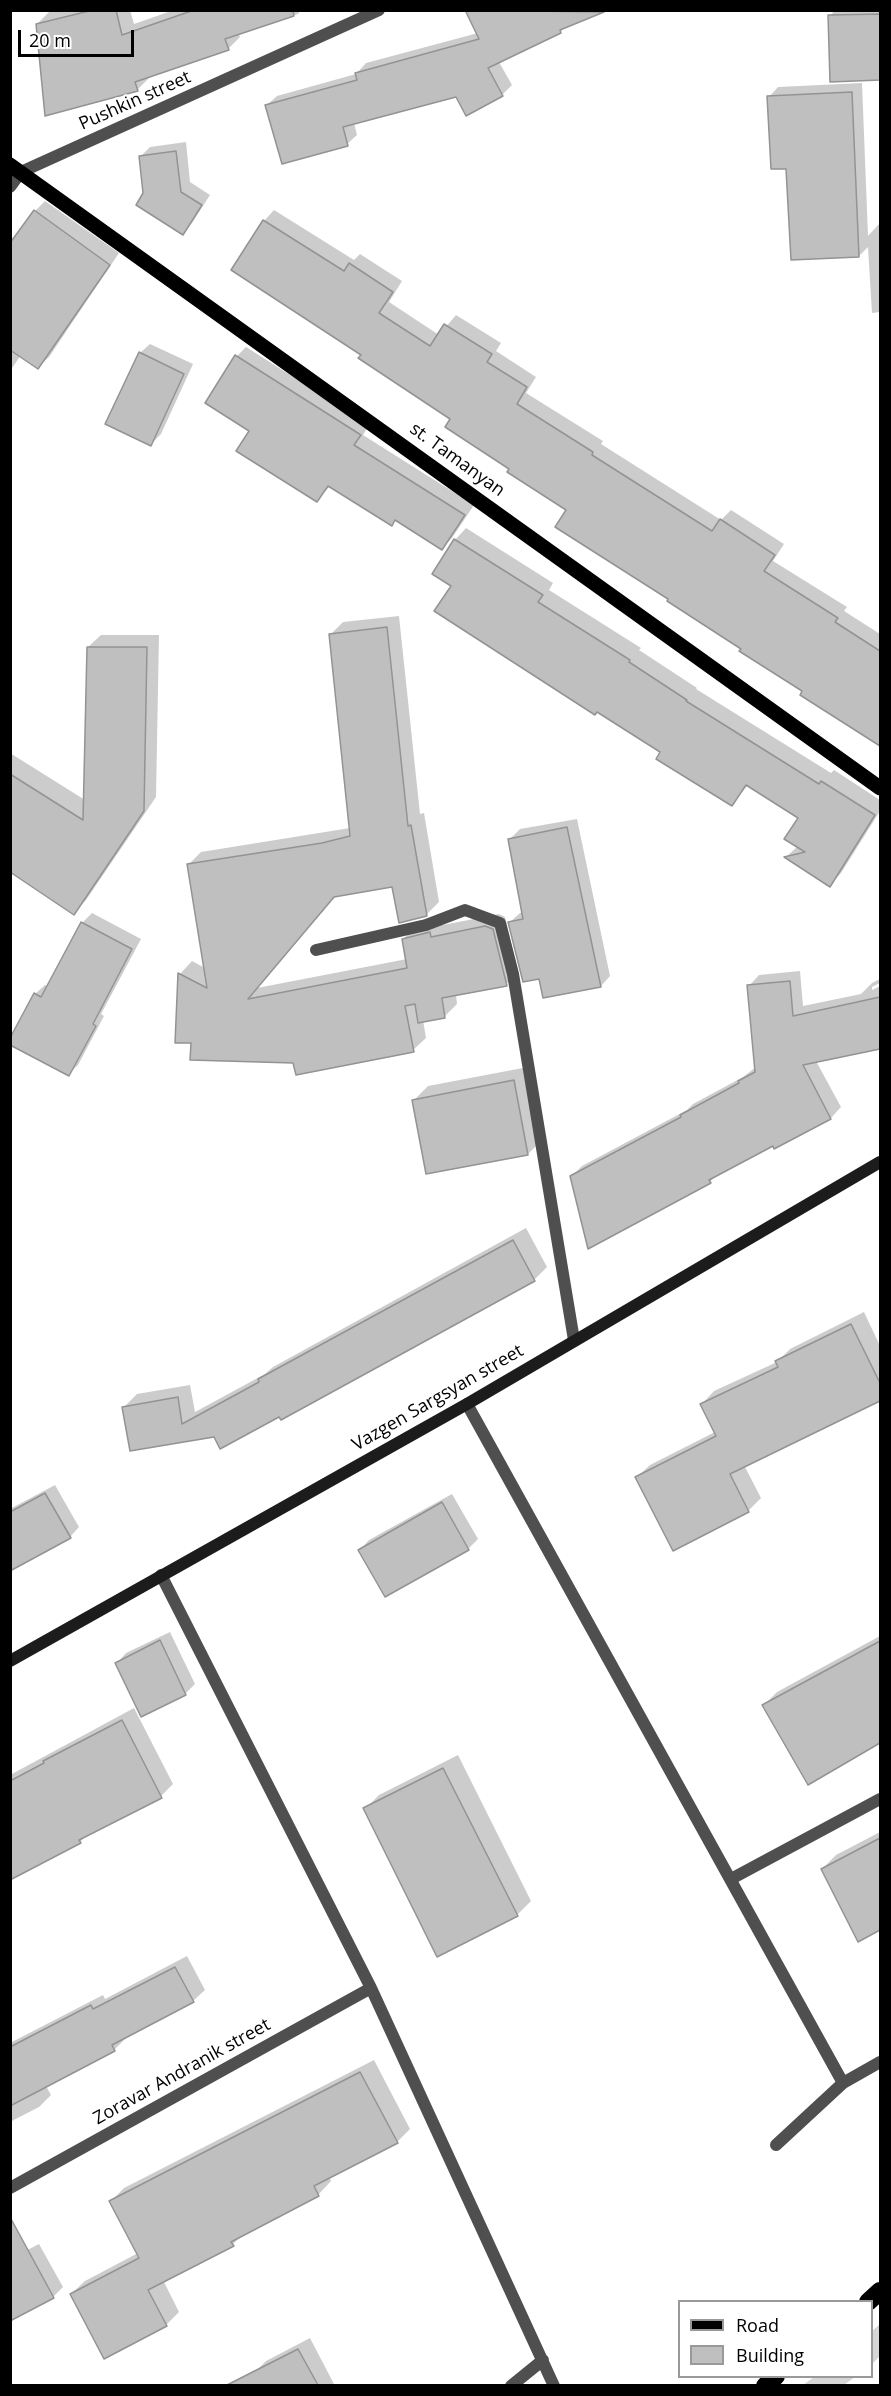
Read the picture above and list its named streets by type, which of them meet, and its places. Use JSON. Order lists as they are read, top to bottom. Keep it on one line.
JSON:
{"streets":{"main road":["st. Tamanyan"],"street":["Pushkin street","Vazgen Sargsyan street","Zoravar Andranik street"]},"crossings":[["Pushkin street","st. Tamanyan"]],"legend":["Road","Building"],"scale_bar":"20 m"}
